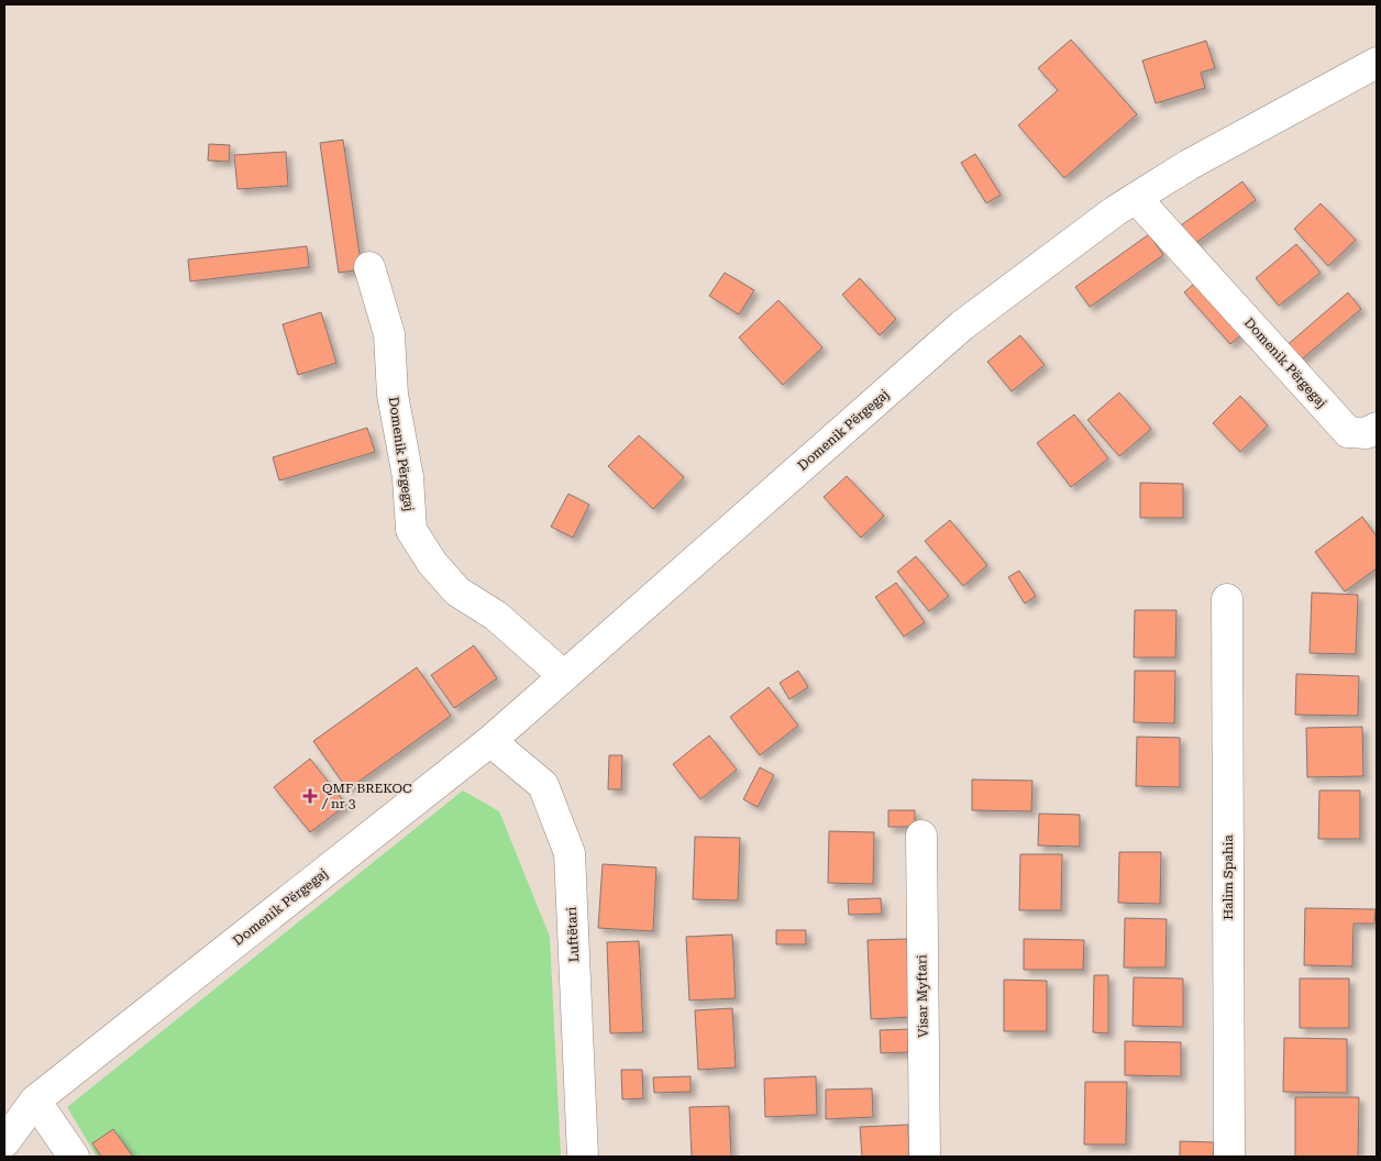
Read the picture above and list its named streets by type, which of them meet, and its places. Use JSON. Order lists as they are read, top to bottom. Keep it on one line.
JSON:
{"streets":{"street":["Domenik Përgegaj","Halim Spahia","Luftëtari","Visar Myftari"]},"crossings":[["Domenik Përgegaj","Luftëtari"]],"places":{"health":["QMF BREKOC / nr 3"]}}
